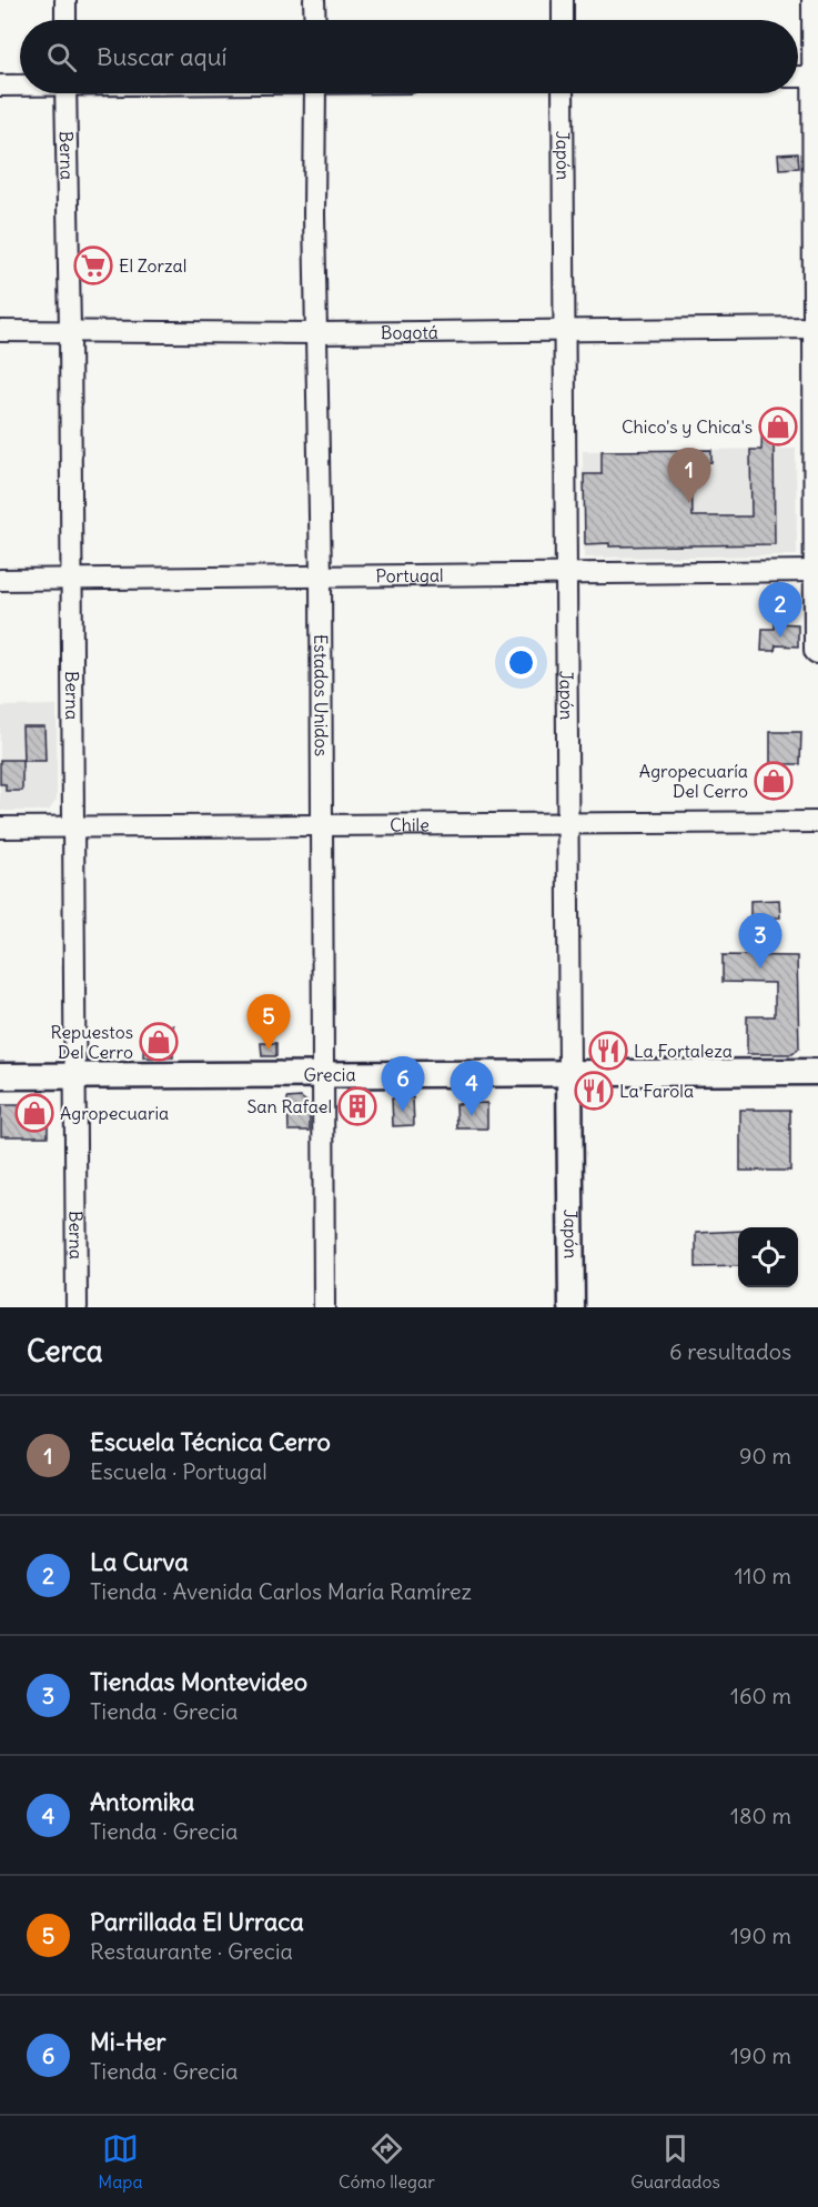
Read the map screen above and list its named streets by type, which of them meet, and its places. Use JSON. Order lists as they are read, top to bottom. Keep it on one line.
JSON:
{"streets":{"street":["Berna","Japón","Bogotá","Portugal","Estados Unidos","Chile","Grecia"]},"crossings":[["Berna","Bogotá"],["Berna","Portugal"],["Berna","Chile"],["Berna","Grecia"],["Japón","Bogotá"],["Japón","Portugal"],["Japón","Chile"],["Japón","Grecia"],["Bogotá","Estados Unidos"],["Portugal","Estados Unidos"],["Estados Unidos","Chile"],["Estados Unidos","Grecia"]],"places":{"supermarket":["El Zorzal"],"shop":["Chico's y Chica's","Agropecuaría Del Cerro","Repuestos Del Cerro","Agropecuaria"],"restaurant":["La Fortaleza","La Farola"],"building":["San Rafael"]},"page":{"search":"Buscar aquí","pins":["1","2","3","5","6","4"],"heading":["Cerca","6 resultados"],"list":[{"mark":"1","name":"Escuela Técnica Cerro","note":"Escuela · Portugal","value":"90 m"},{"mark":"2","name":"La Curva","note":"Tienda · Avenida Carlos María Ramírez","value":"110 m"},{"mark":"3","name":"Tiendas Montevideo","note":"Tienda · Grecia","value":"160 m"},{"mark":"4","name":"Antomika","note":"Tienda · Grecia","value":"180 m"},{"mark":"5","name":"Parrillada El Urraca","note":"Restaurante · Grecia","value":"190 m"},{"mark":"6","name":"Mi-Her","note":"Tienda · Grecia","value":"190 m"}],"nav":["Mapa","Cómo llegar","Guardados"]}}
